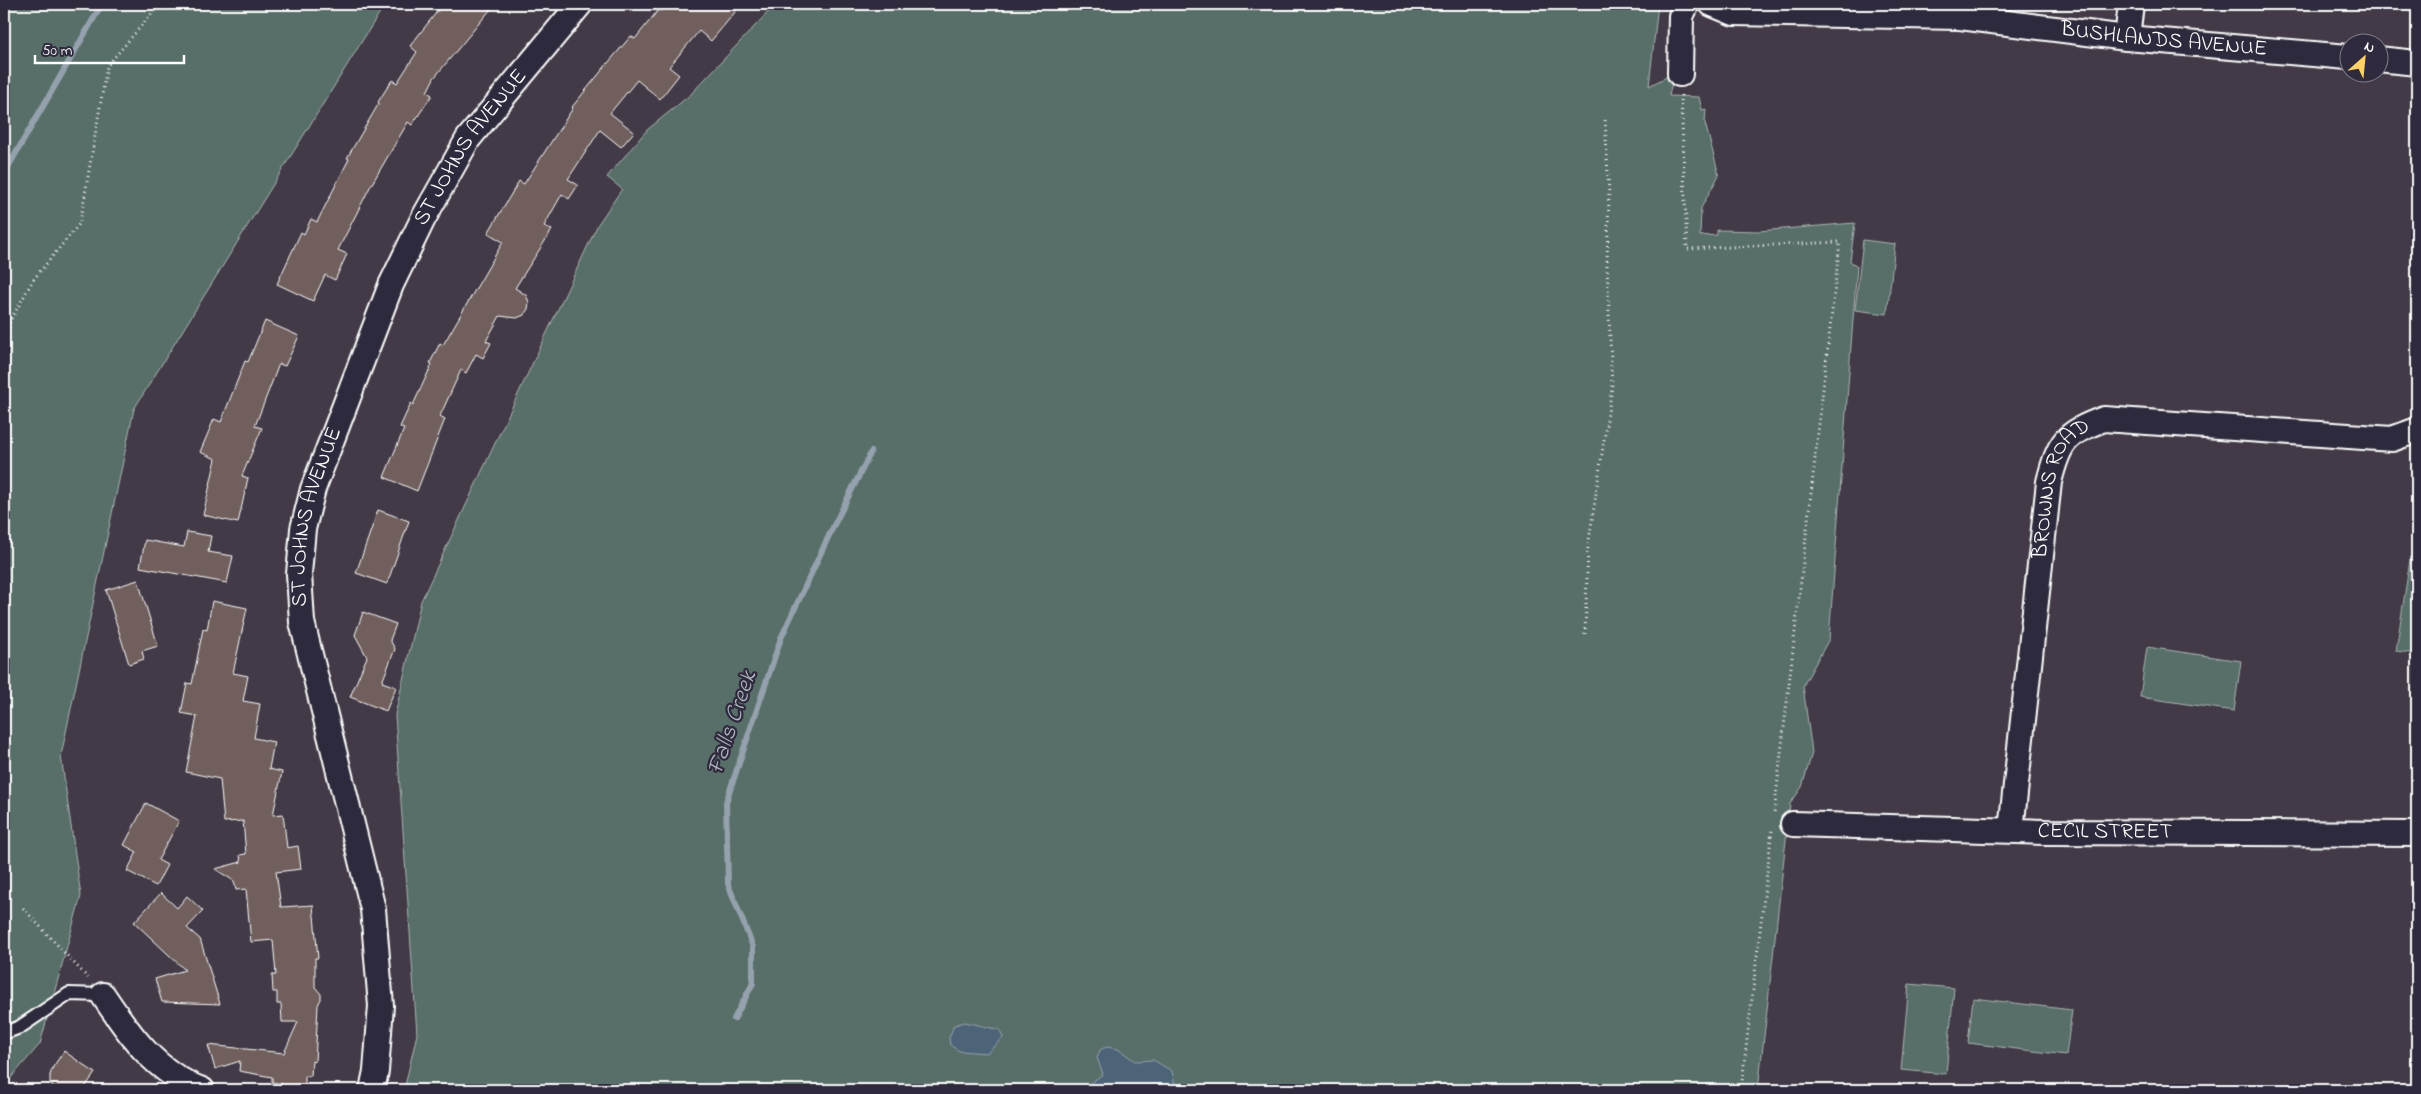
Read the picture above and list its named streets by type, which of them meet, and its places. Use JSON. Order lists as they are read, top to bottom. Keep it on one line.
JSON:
{"streets":{"street":["BUSHLANDS AVENUE","ST JOHNS AVENUE","BROWNS ROAD","CECIL STREET"]},"crossings":[["BROWNS ROAD","CECIL STREET"]],"water":["Falls Creek"],"scale_bar":"50 m","north":"top right"}
